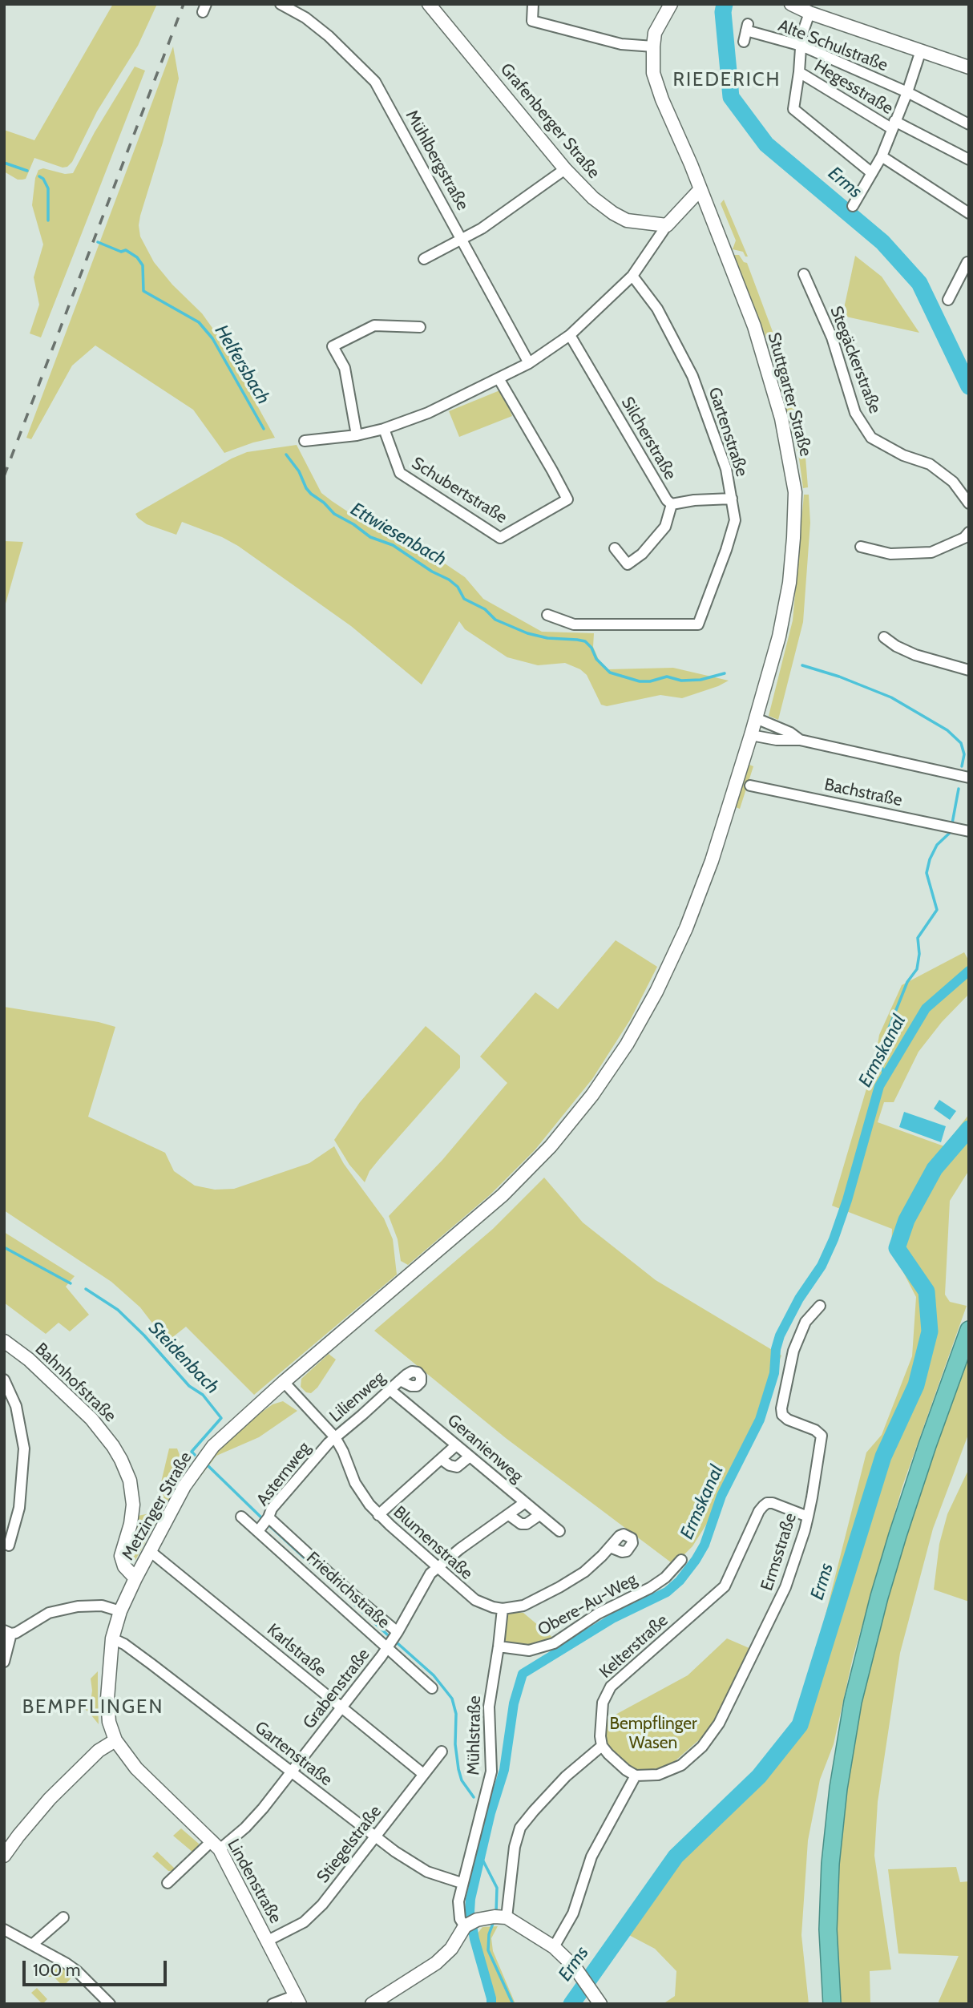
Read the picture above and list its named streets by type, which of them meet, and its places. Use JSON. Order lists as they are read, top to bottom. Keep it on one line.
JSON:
{"streets":{"street":["Alte Schulstraße","Hegesstraße","Grafenberger Straße","Mühlbergstraße","Stegäckerstraße","Stuttgarter Straße","Gartenstraße","Silcherstraße","Schubertstraße","Bachstraße","Bahnhofstraße","Lilienweg","Geranienweg","Asternweg","Metzinger Straße","Blumenstraße","Ermsstraße","Friedrichstraße","Obere-Au-Weg","Kelterstraße","Karlstraße","Grabenstraße","Mühlstraße","Stiegelstraße","Lindenstraße"]},"crossings":[["Alte Schulstraße","Hegesstraße"],["Stuttgarter Straße","Metzinger Straße"],["Gartenstraße","Silcherstraße"],["Gartenstraße","Metzinger Straße"],["Gartenstraße","Grabenstraße"],["Gartenstraße","Mühlstraße"],["Gartenstraße","Stiegelstraße"],["Bahnhofstraße","Metzinger Straße"],["Lilienweg","Geranienweg"],["Lilienweg","Asternweg"],["Lilienweg","Blumenstraße"],["Geranienweg","Grabenstraße"],["Asternweg","Blumenstraße"],["Asternweg","Friedrichstraße"],["Metzinger Straße","Blumenstraße"],["Metzinger Straße","Karlstraße"],["Metzinger Straße","Lindenstraße"],["Blumenstraße","Grabenstraße"],["Blumenstraße","Mühlstraße"],["Ermsstraße","Kelterstraße"],["Friedrichstraße","Grabenstraße"],["Obere-Au-Weg","Mühlstraße"],["Karlstraße","Grabenstraße"],["Karlstraße","Stiegelstraße"],["Grabenstraße","Lindenstraße"],["Stiegelstraße","Lindenstraße"]],"districts":["RIEDERICH","BEMPFLINGEN"],"water":["Erms","Helfersbach","Ettwiesenbach","Ermskanal","Steidenbach"],"parks":["Bempflinger Wasen"],"scale_bar":"100 m"}
